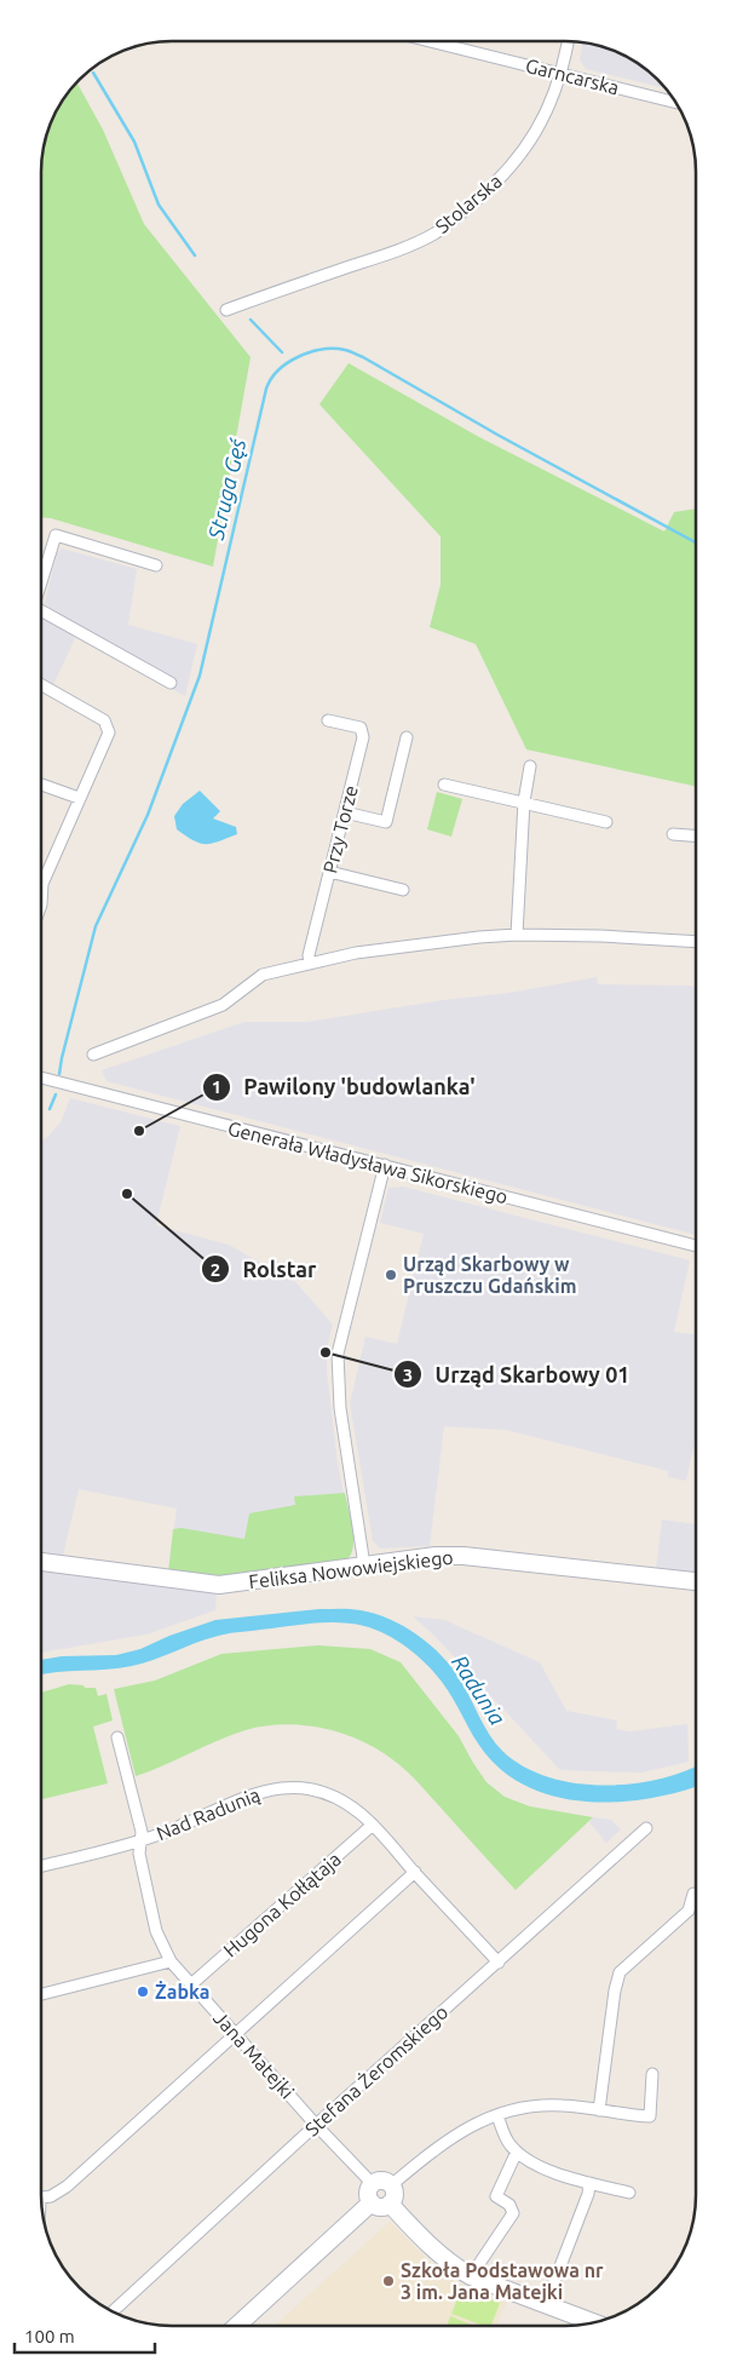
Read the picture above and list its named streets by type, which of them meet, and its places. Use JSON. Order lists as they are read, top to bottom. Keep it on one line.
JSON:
{"streets":{"street":["Garncarska","Stolarska","Przy Torze","Generała Władysława Sikorskiego","Feliksa Nowowiejskiego","Nad Radunią","Hugona Kołłątaja","Jana Matejki","Stefana Żeromskiego"]},"crossings":[["Garncarska","Stolarska"],["Nad Radunią","Hugona Kołłątaja"],["Nad Radunią","Jana Matejki"],["Nad Radunią","Stefana Żeromskiego"],["Hugona Kołłątaja","Jana Matejki"],["Jana Matejki","Stefana Żeromskiego"]],"water":["Struga Gęś","Radunia"],"places":["Pawilony 'budowlanka'","Rolstar","Urząd Skarbowy w Pruszczu Gdańskim","Urząd Skarbowy 01","Żabka","Szkoła Podstawowa nr 3 im. Jana Matejki"],"scale_bar":"100 m"}
